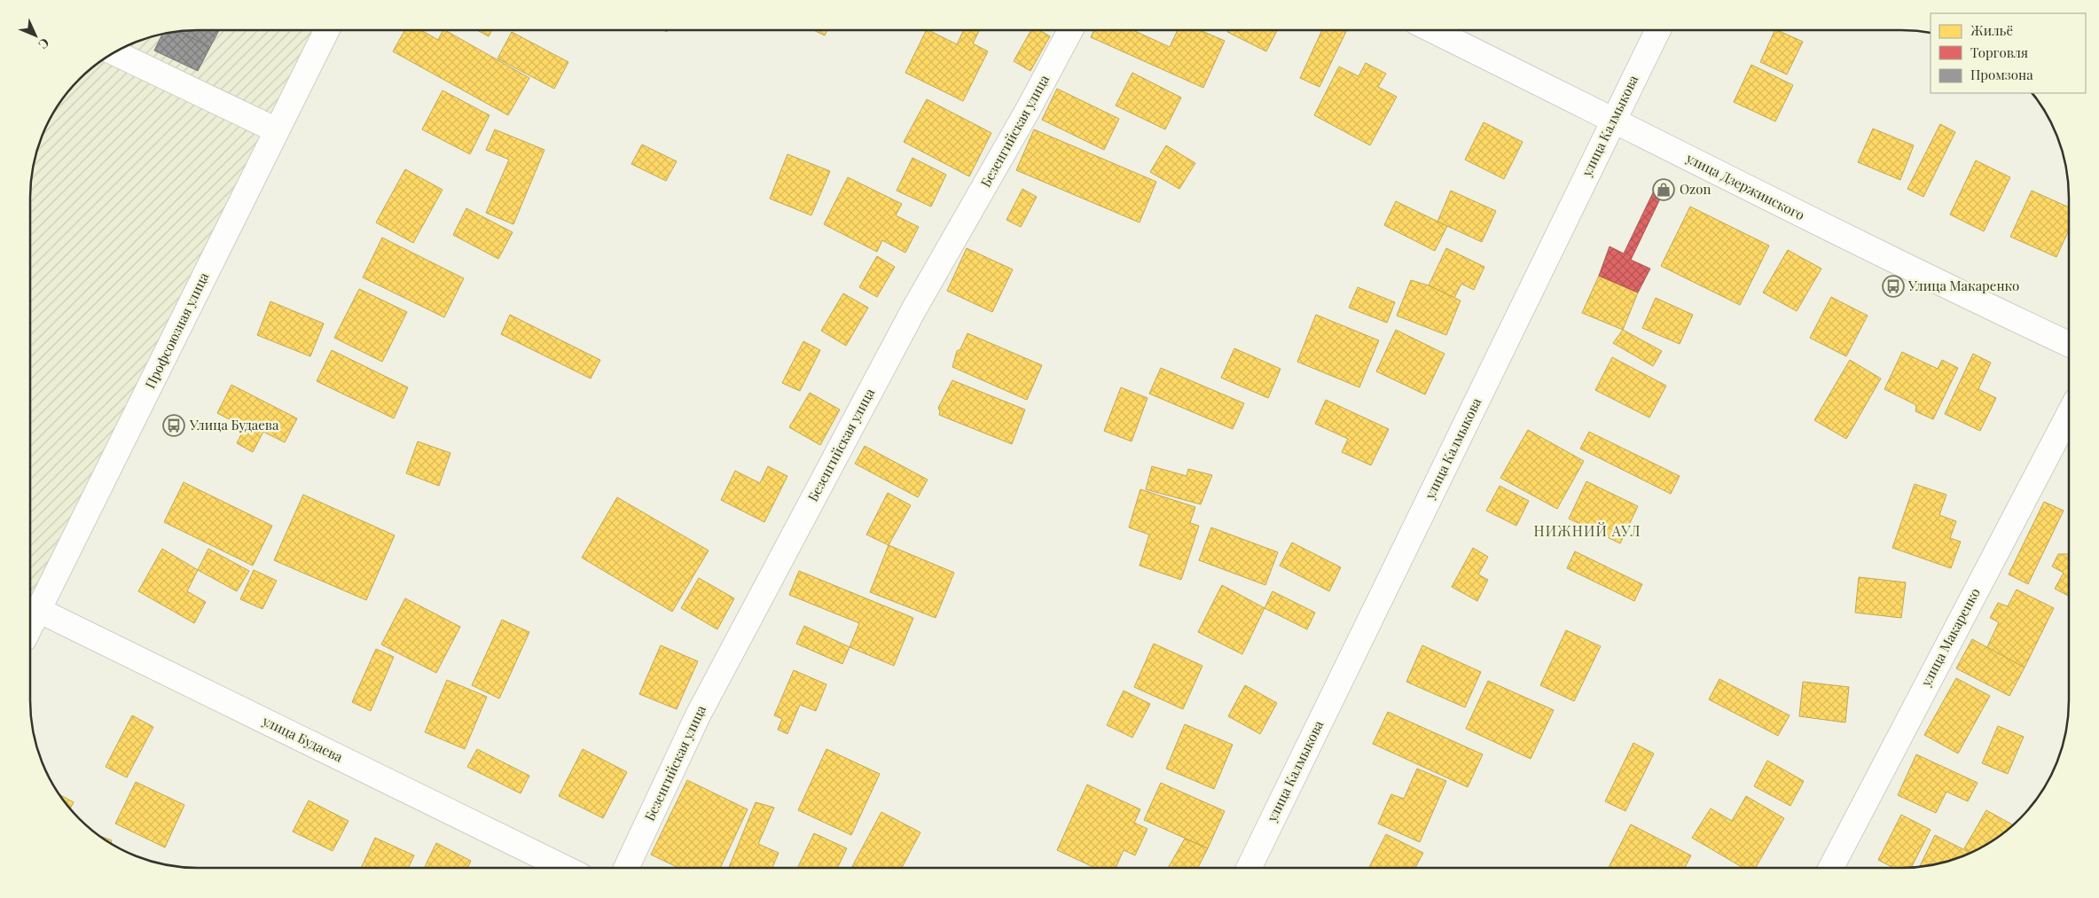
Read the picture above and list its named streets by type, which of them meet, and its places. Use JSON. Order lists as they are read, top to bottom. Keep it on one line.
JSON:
{"streets":{"street":["улица Калмыкова","Безенгийская улица","улица Дзержинского","Профсоюзная улица","улица Макаренко","улица Будаева"]},"crossings":[["улица Калмыкова","улица Дзержинского"],["Профсоюзная улица","улица Будаева"]],"districts":["НИЖНИЙ АУЛ"],"places":{"shop":["Ozon"],"bus stop":["Улица Макаренко","Улица Будаева"]},"legend":["Жильё","Торговля","Промзона"],"north":"bottom right"}
